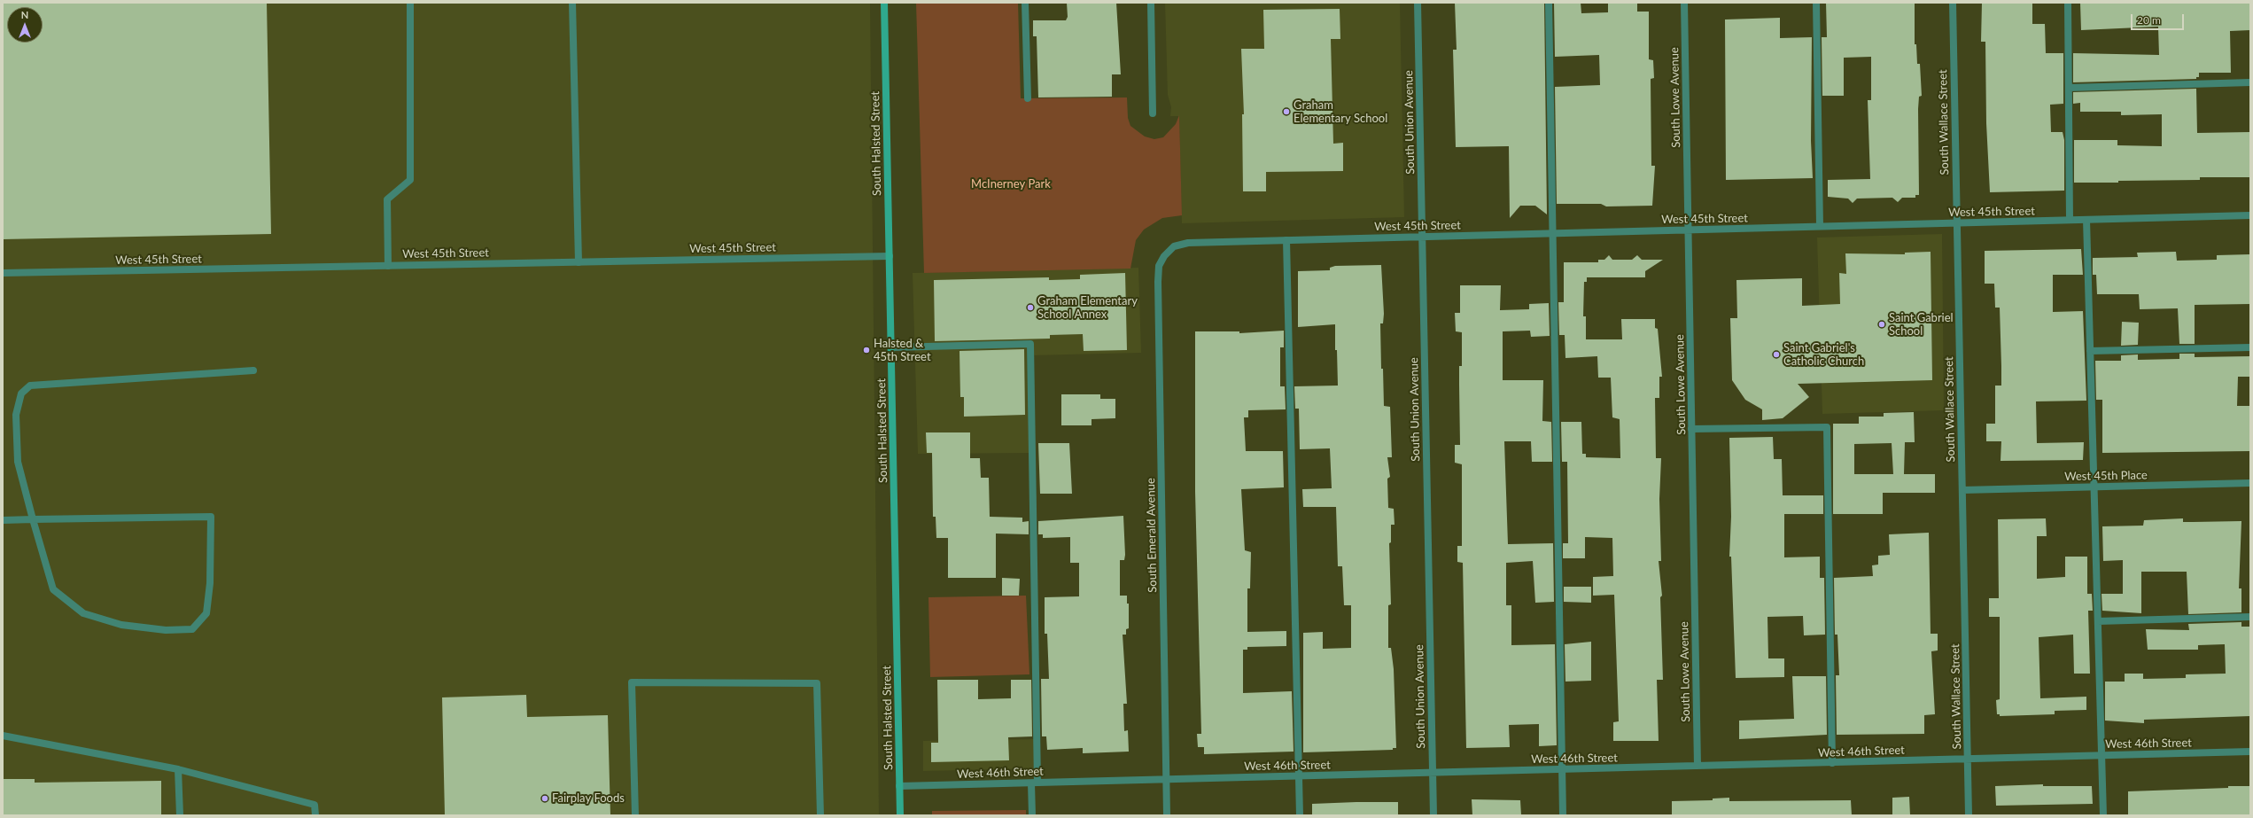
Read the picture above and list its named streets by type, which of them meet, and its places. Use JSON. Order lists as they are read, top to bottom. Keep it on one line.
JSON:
{"streets":{"main road":["South Halsted Street"],"street":["South Lowe Avenue","South Union Avenue","South Wallace Street","West 45th Street","West 45th Place","South Emerald Avenue","West 46th Street"]},"crossings":[["South Lowe Avenue","West 45th Street"],["South Lowe Avenue","West 46th Street"],["South Union Avenue","West 45th Street"],["South Union Avenue","West 46th Street"],["South Wallace Street","West 45th Street"],["South Wallace Street","West 45th Place"],["South Wallace Street","West 46th Street"],["South Halsted Street","West 45th Street"],["South Halsted Street","West 46th Street"],["West 45th Street","South Emerald Avenue"],["South Emerald Avenue","West 46th Street"]],"parks":["McInerney Park"],"places":["Graham Elementary School","Graham Elementary School Annex","Saint Gabriel School","Halsted & 45th Street","Saint Gabriel's Catholic Church","Fairplay Foods"],"scale_bar":"20 m","north":"top"}
